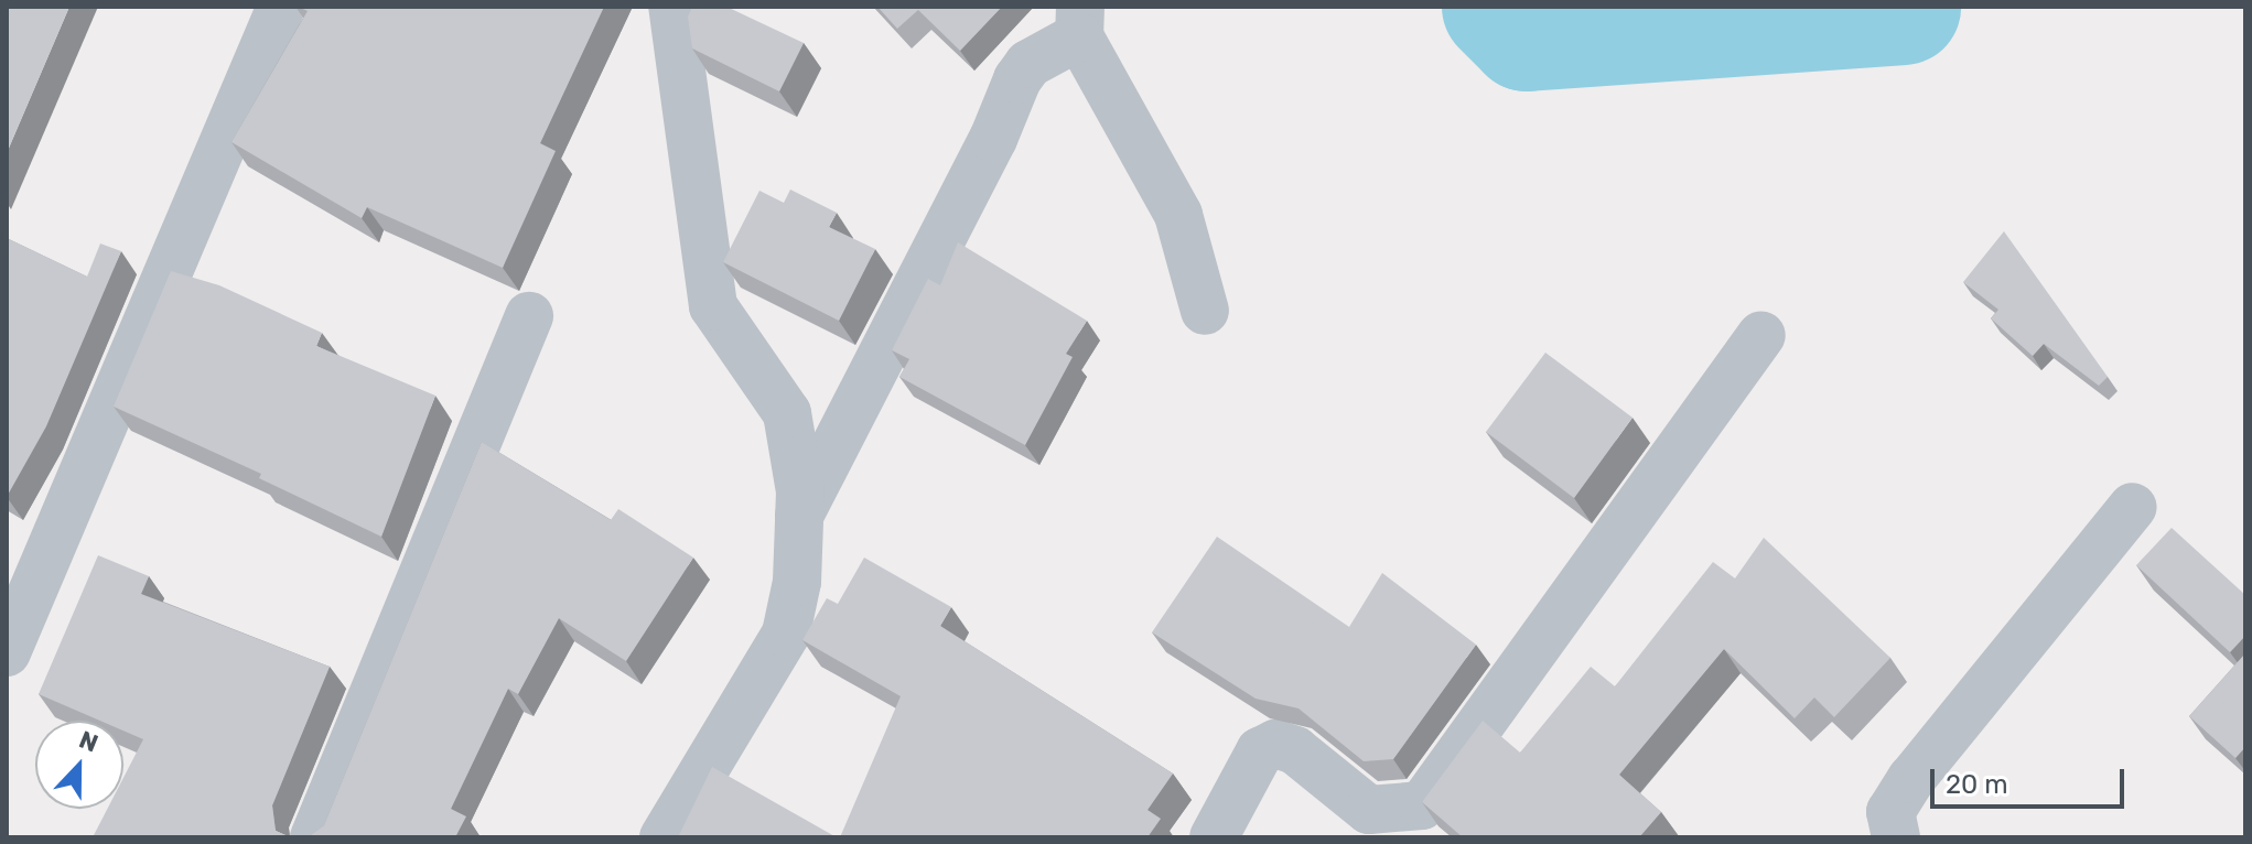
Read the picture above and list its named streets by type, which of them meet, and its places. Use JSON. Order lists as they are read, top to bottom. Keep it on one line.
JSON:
{"scale_bar":"20 m","north":"top"}
